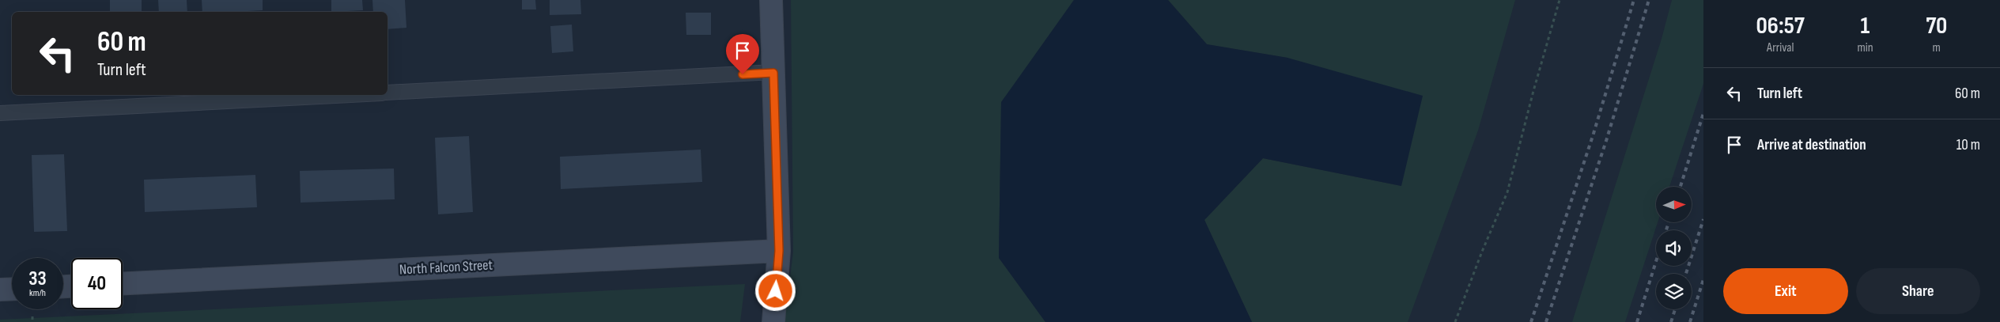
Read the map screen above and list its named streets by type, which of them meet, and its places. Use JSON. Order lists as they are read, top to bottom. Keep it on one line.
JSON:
{"streets":{"street":["North Falcon Street"]},"north":"right","page":{"eta":["06:57","Arrival","1","min","70","m"],"turn":["60 m","Turn left"],"list":[{"name":"Turn left","value":"60 m"},{"name":"Arrive at destination","value":"10 m"}],"speed":"33 km/h","limit":"40","buttons":["Exit","Share"]}}
